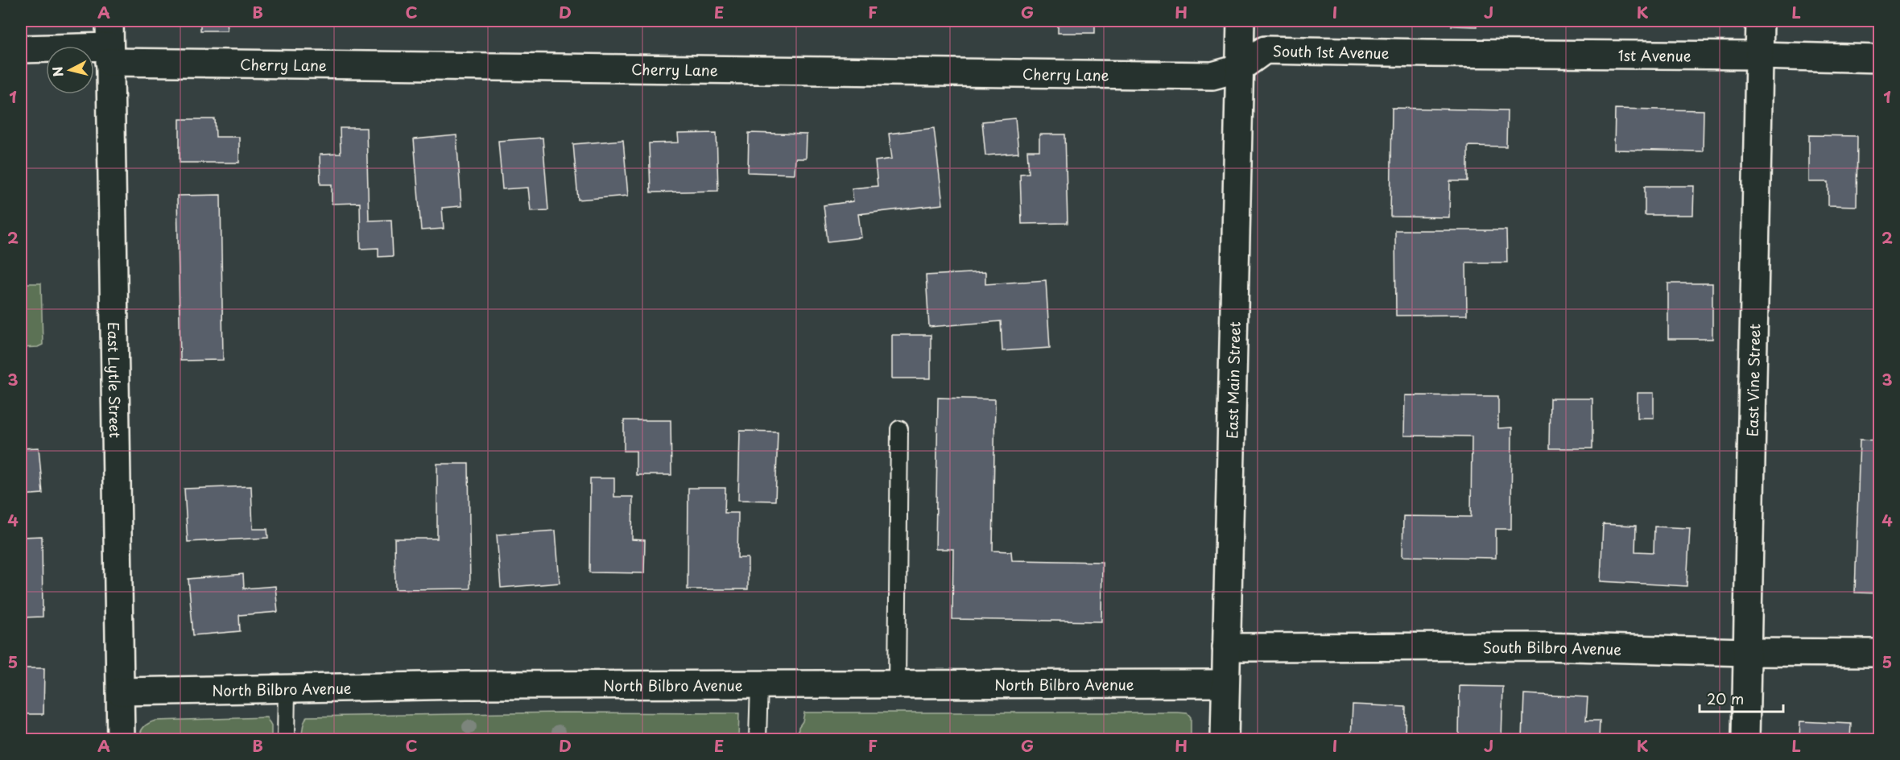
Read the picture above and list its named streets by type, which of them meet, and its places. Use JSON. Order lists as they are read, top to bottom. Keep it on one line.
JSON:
{"streets":{"street":["South 1st Avenue","1st Avenue","Cherry Lane","East Lytle Street","East Main Street","East Vine Street","South Bilbro Avenue","North Bilbro Avenue"]},"crossings":[["South 1st Avenue","1st Avenue"],["South 1st Avenue","Cherry Lane"],["South 1st Avenue","East Main Street"],["1st Avenue","East Vine Street"],["Cherry Lane","East Lytle Street"],["Cherry Lane","East Main Street"],["East Lytle Street","North Bilbro Avenue"],["East Main Street","South Bilbro Avenue"],["East Main Street","North Bilbro Avenue"],["East Vine Street","South Bilbro Avenue"]],"scale_bar":"20 m","north":"left","grid":{"columns":["A","B","C","D","E","F","G","H","I","J","K","L"],"rows":["1","2","3","4","5"]}}
